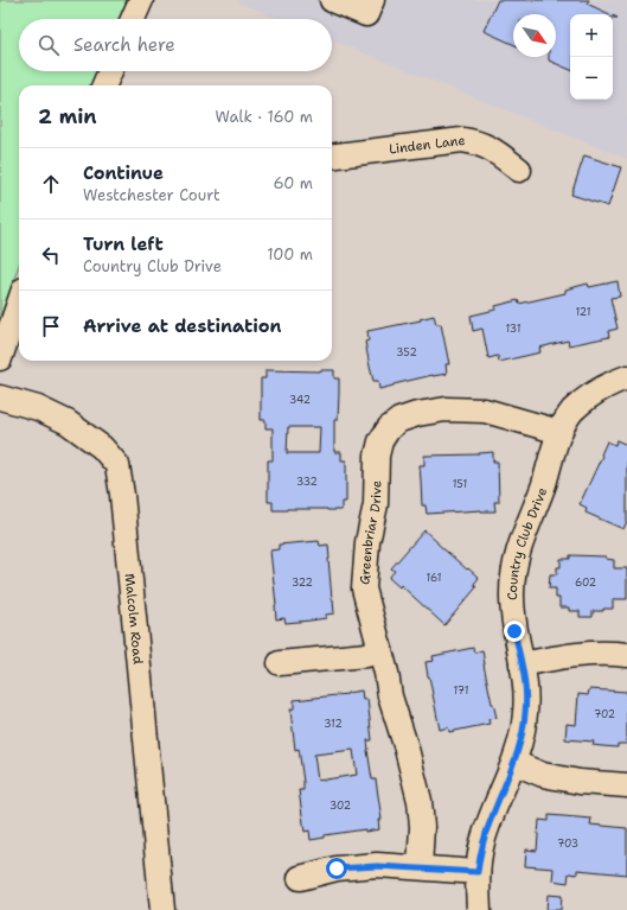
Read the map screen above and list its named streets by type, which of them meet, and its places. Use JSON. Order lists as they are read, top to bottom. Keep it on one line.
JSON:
{"streets":{"street":["Linden Lane","Greenbriar Drive","Country Club Drive","Malcolm Road"]},"crossings":[["Greenbriar Drive","Country Club Drive"]],"house_numbers":["121","131","352","342","332","151","161","322","602","171","702","312","302","703"],"north":"bottom right","page":{"map_buttons":["+","−"],"search":"Search here","heading":["2 min","Walk · 160 m"],"list":[["Continue","Westchester Court","60 m"],["Turn left","Country Club Drive","100 m"],"Arrive at destination"]}}
